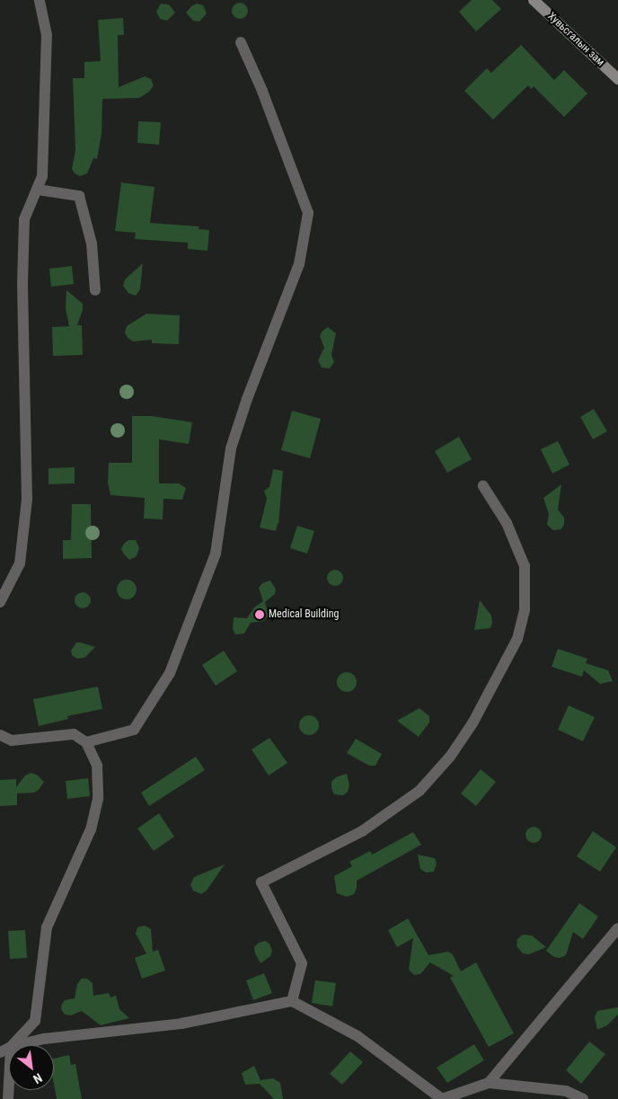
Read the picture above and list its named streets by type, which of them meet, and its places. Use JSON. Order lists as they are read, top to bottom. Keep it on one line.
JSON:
{"streets":{"main road":["Хувьсгалын зам"]},"places":["Medical Building"],"north":"bottom right"}
